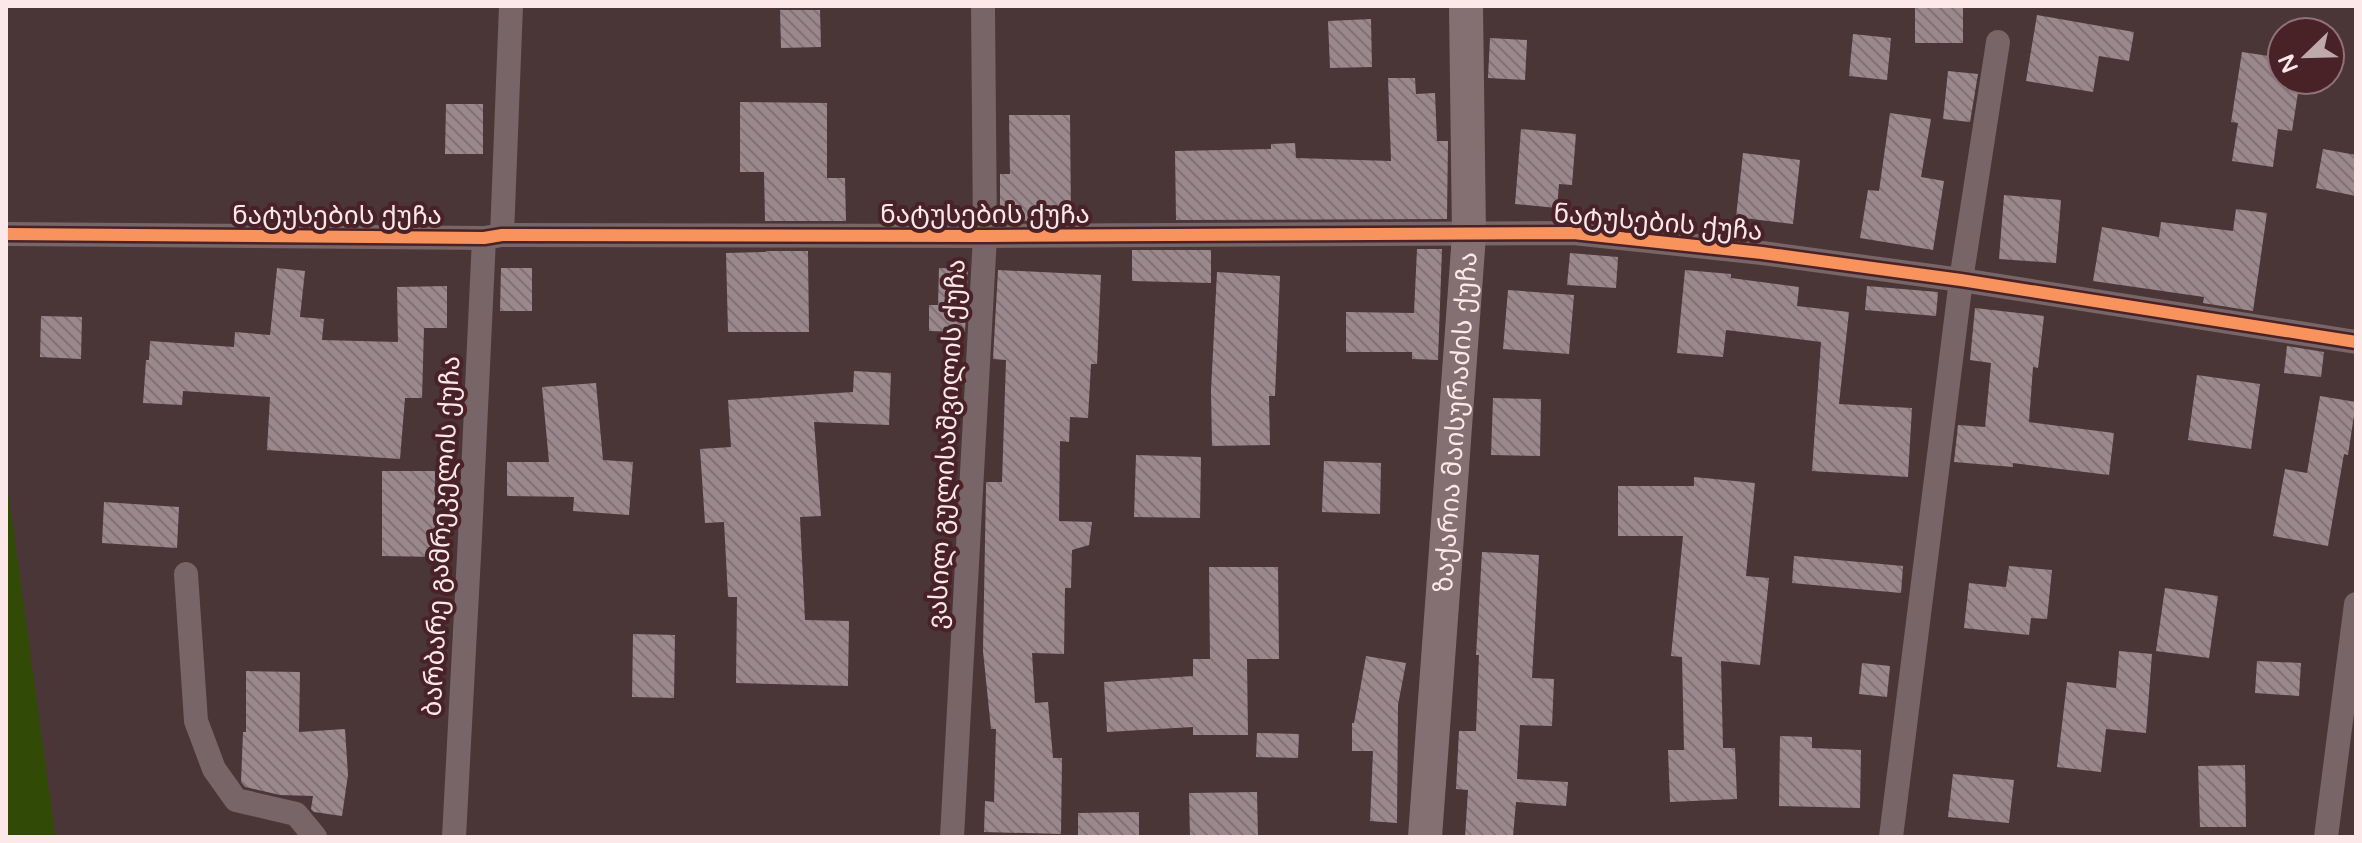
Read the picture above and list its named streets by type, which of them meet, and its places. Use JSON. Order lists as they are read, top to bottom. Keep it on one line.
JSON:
{"streets":{"street":["ნატუსების ქუჩა","ზაქარია მაისურაძის ქუჩა","ვასილ გულისაშვილის ქუჩა","ბარბარე გამრეკელის ქუჩა"]},"crossings":[["ნატუსების ქუჩა","ზაქარია მაისურაძის ქუჩა"],["ნატუსების ქუჩა","ვასილ გულისაშვილის ქუჩა"],["ნატუსების ქუჩა","ბარბარე გამრეკელის ქუჩა"]],"north":"bottom left"}
